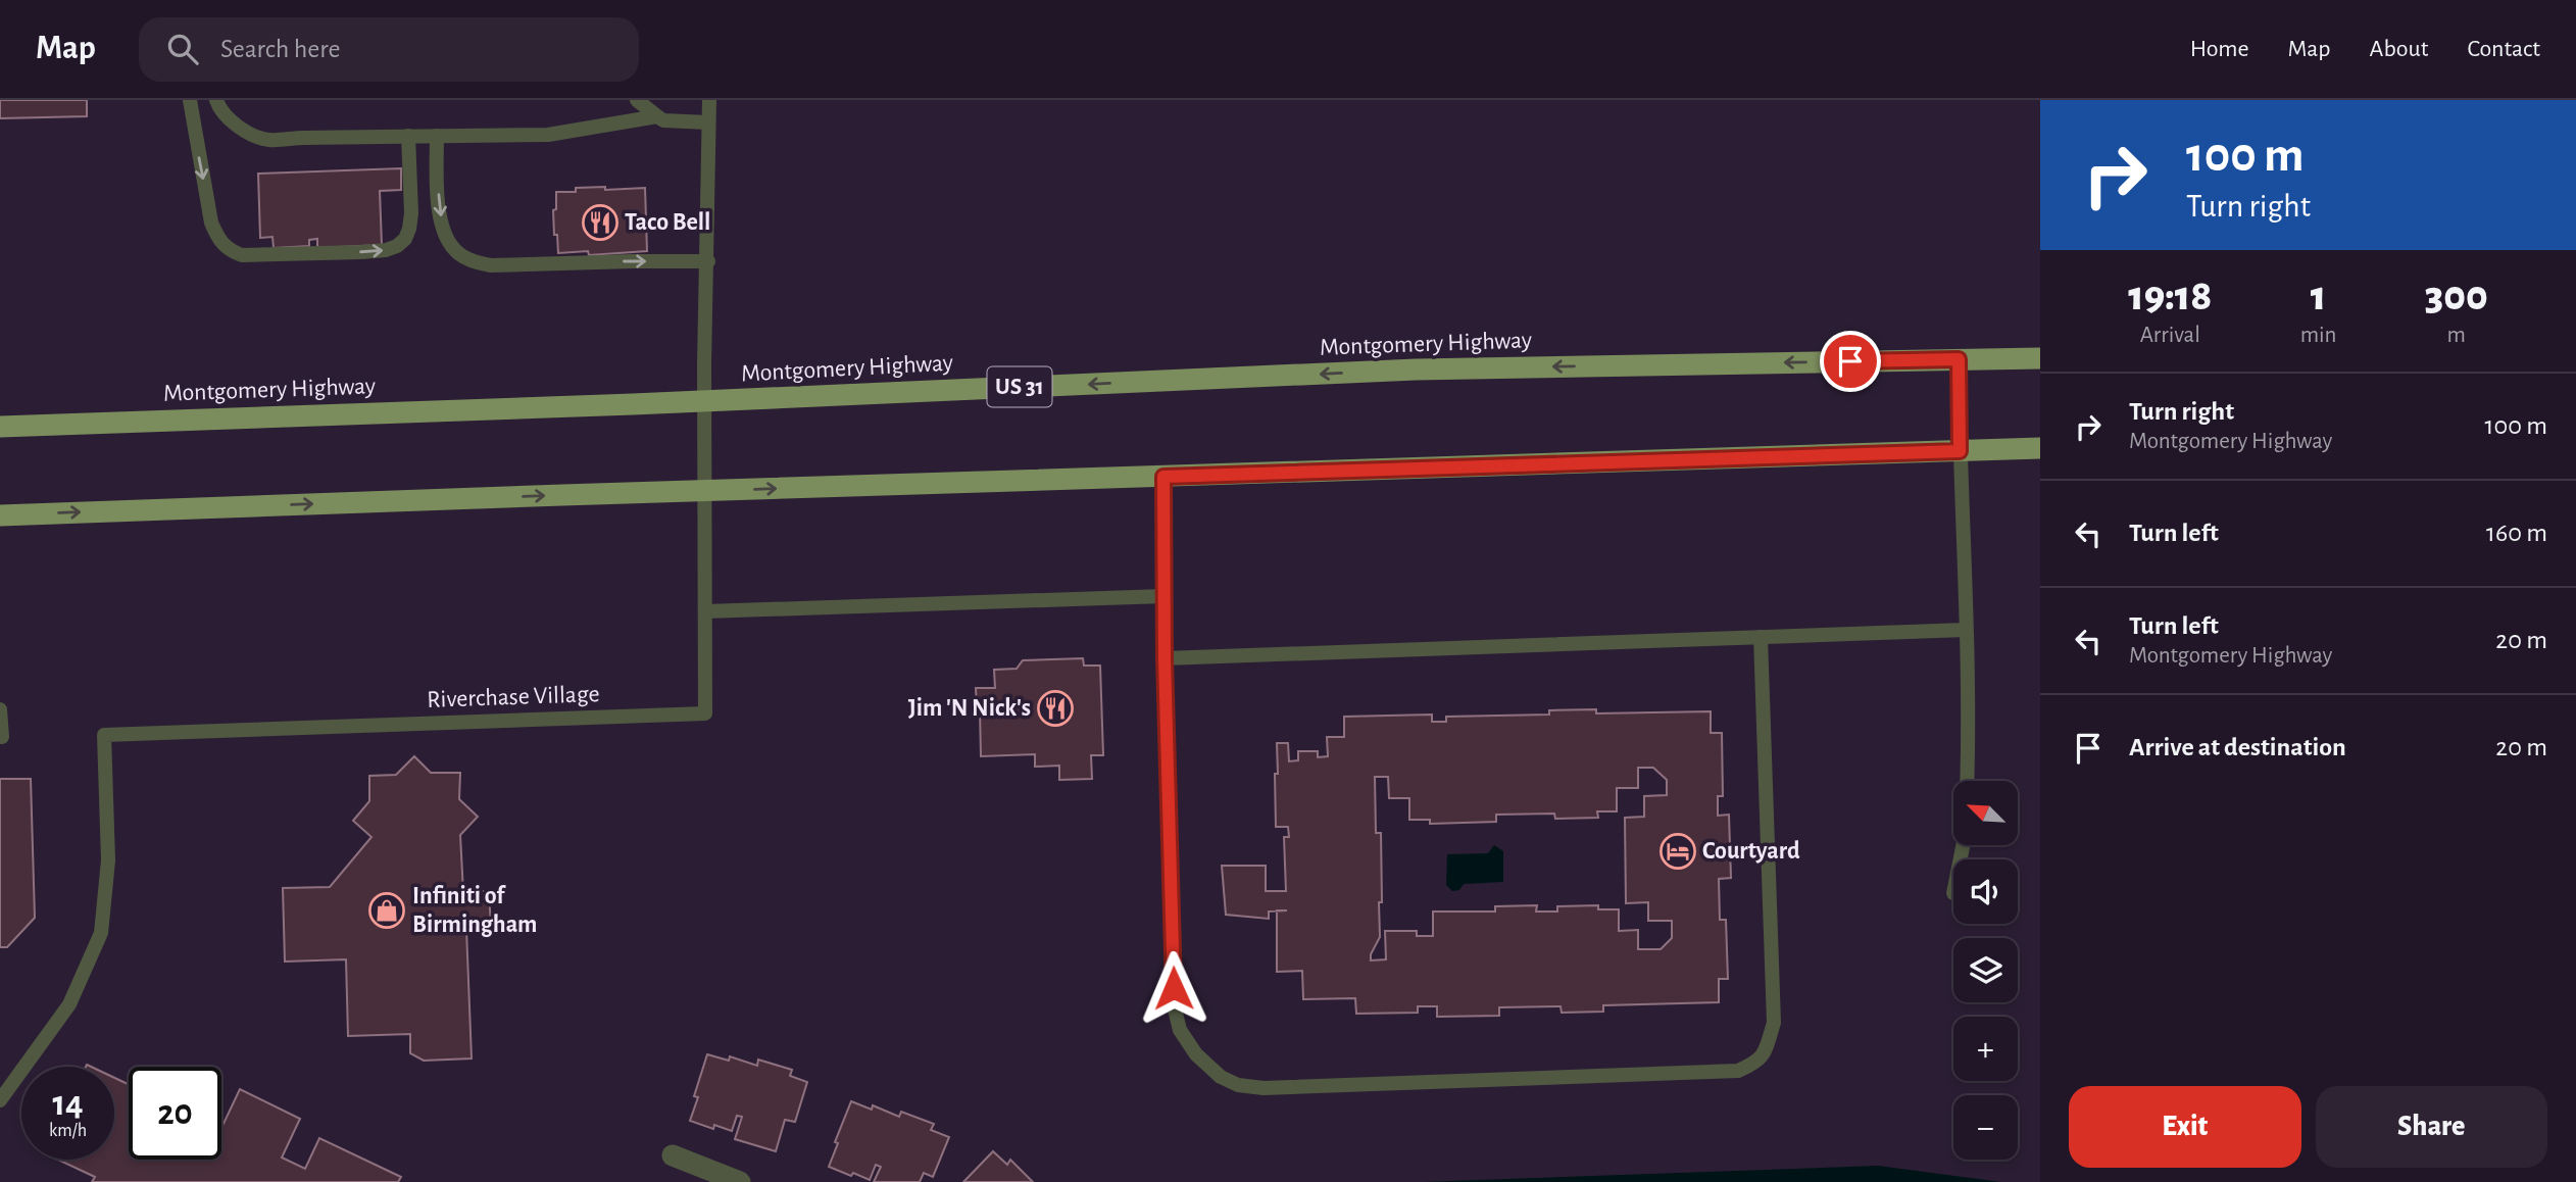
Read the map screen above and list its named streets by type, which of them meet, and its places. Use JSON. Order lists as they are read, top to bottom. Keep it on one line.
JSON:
{"streets":{"main road":["Montgomery Highway","US 31"],"lane":["Riverchase Village"]},"crossings":[["Montgomery Highway","Riverchase Village"]],"places":{"restaurant":["Taco Bell","Jim 'N Nick's"],"hotel":["Courtyard"],"shop":["Infiniti of Birmingham"]},"north":"top left","page":{"header":"Map","search":"Search here","nav":["Home","Map","About","Contact"],"turn":["100 m","Turn right"],"eta":["19:18","Arrival","1","min","300","m"],"list":[{"name":"Turn right","note":"Montgomery Highway","value":"100 m"},{"name":"Turn left","value":"160 m"},{"name":"Turn left","note":"Montgomery Highway","value":"20 m"},{"name":"Arrive at destination","value":"20 m"}],"map_buttons":["+","−"],"speed":"14 km/h","limit":"20","buttons":["Exit","Share"]}}
